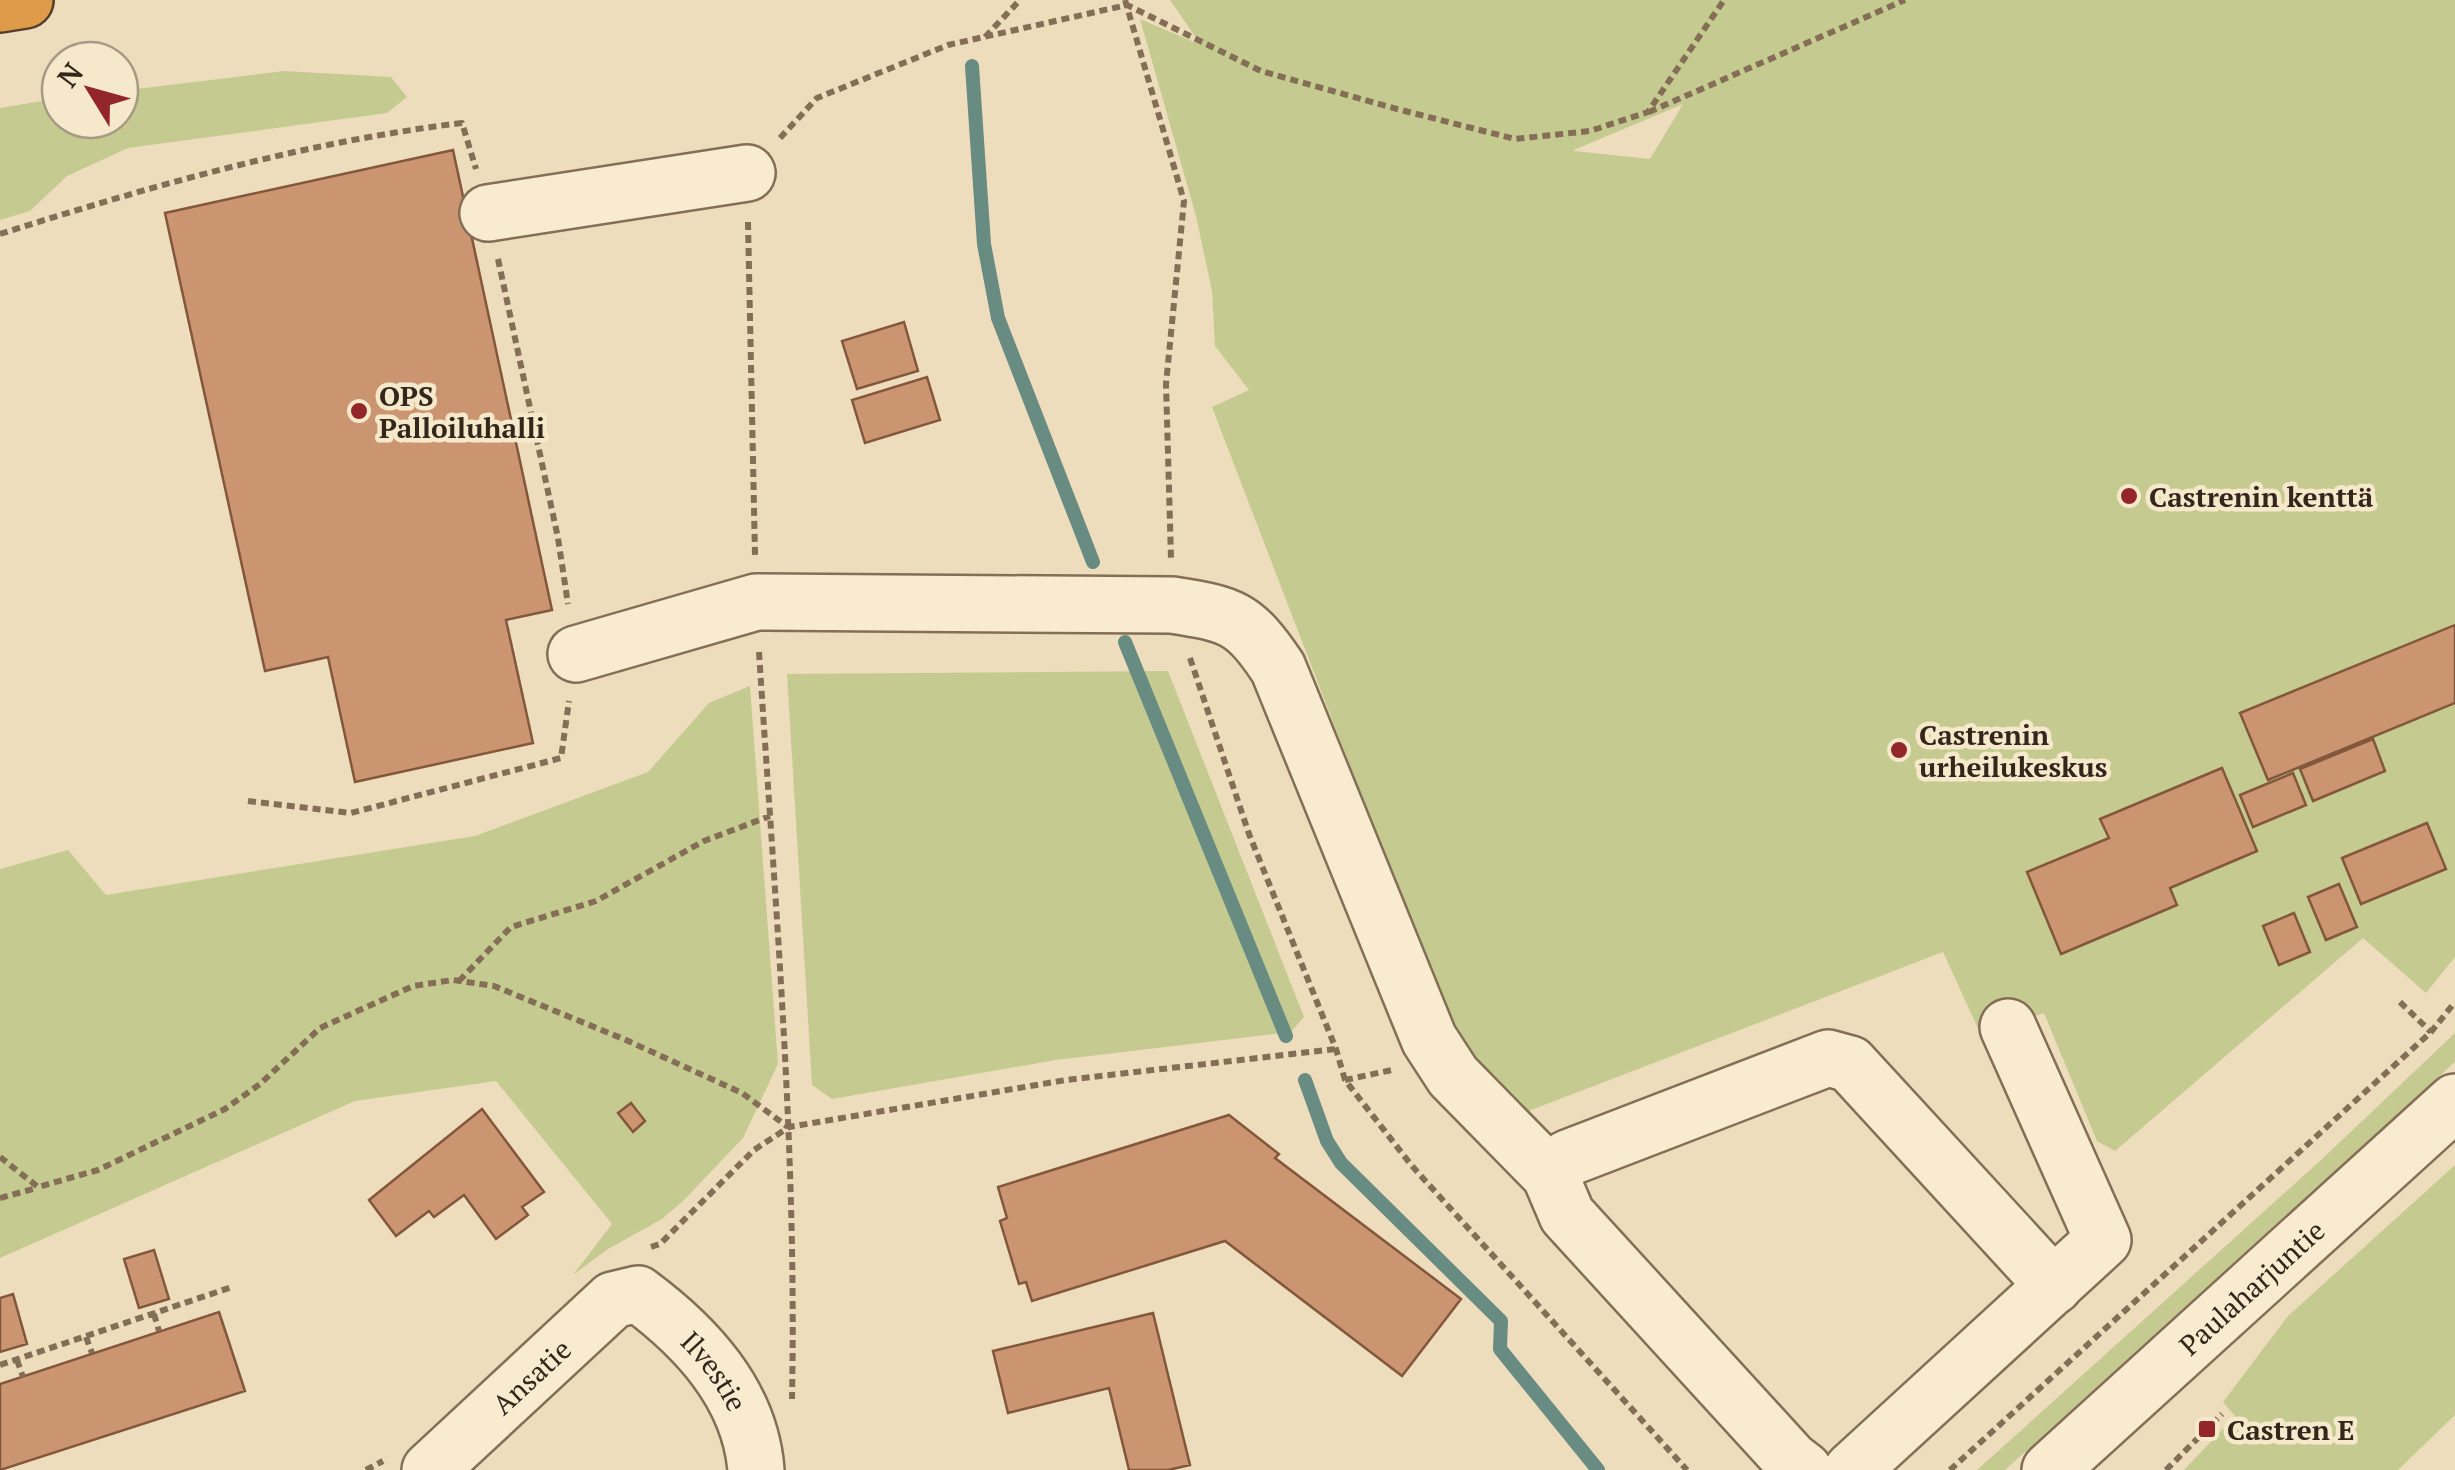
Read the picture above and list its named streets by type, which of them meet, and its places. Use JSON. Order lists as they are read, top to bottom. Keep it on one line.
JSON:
{"streets":{"street":["Paulaharjuntie","Ilvestie","Ansatie"]},"crossings":[["Ilvestie","Ansatie"]],"places":{"other":["OPS Palloiluhalli","Castrenin kenttä","Castrenin urheilukeskus"],"transit":["Castren E"]},"north":"top left"}
